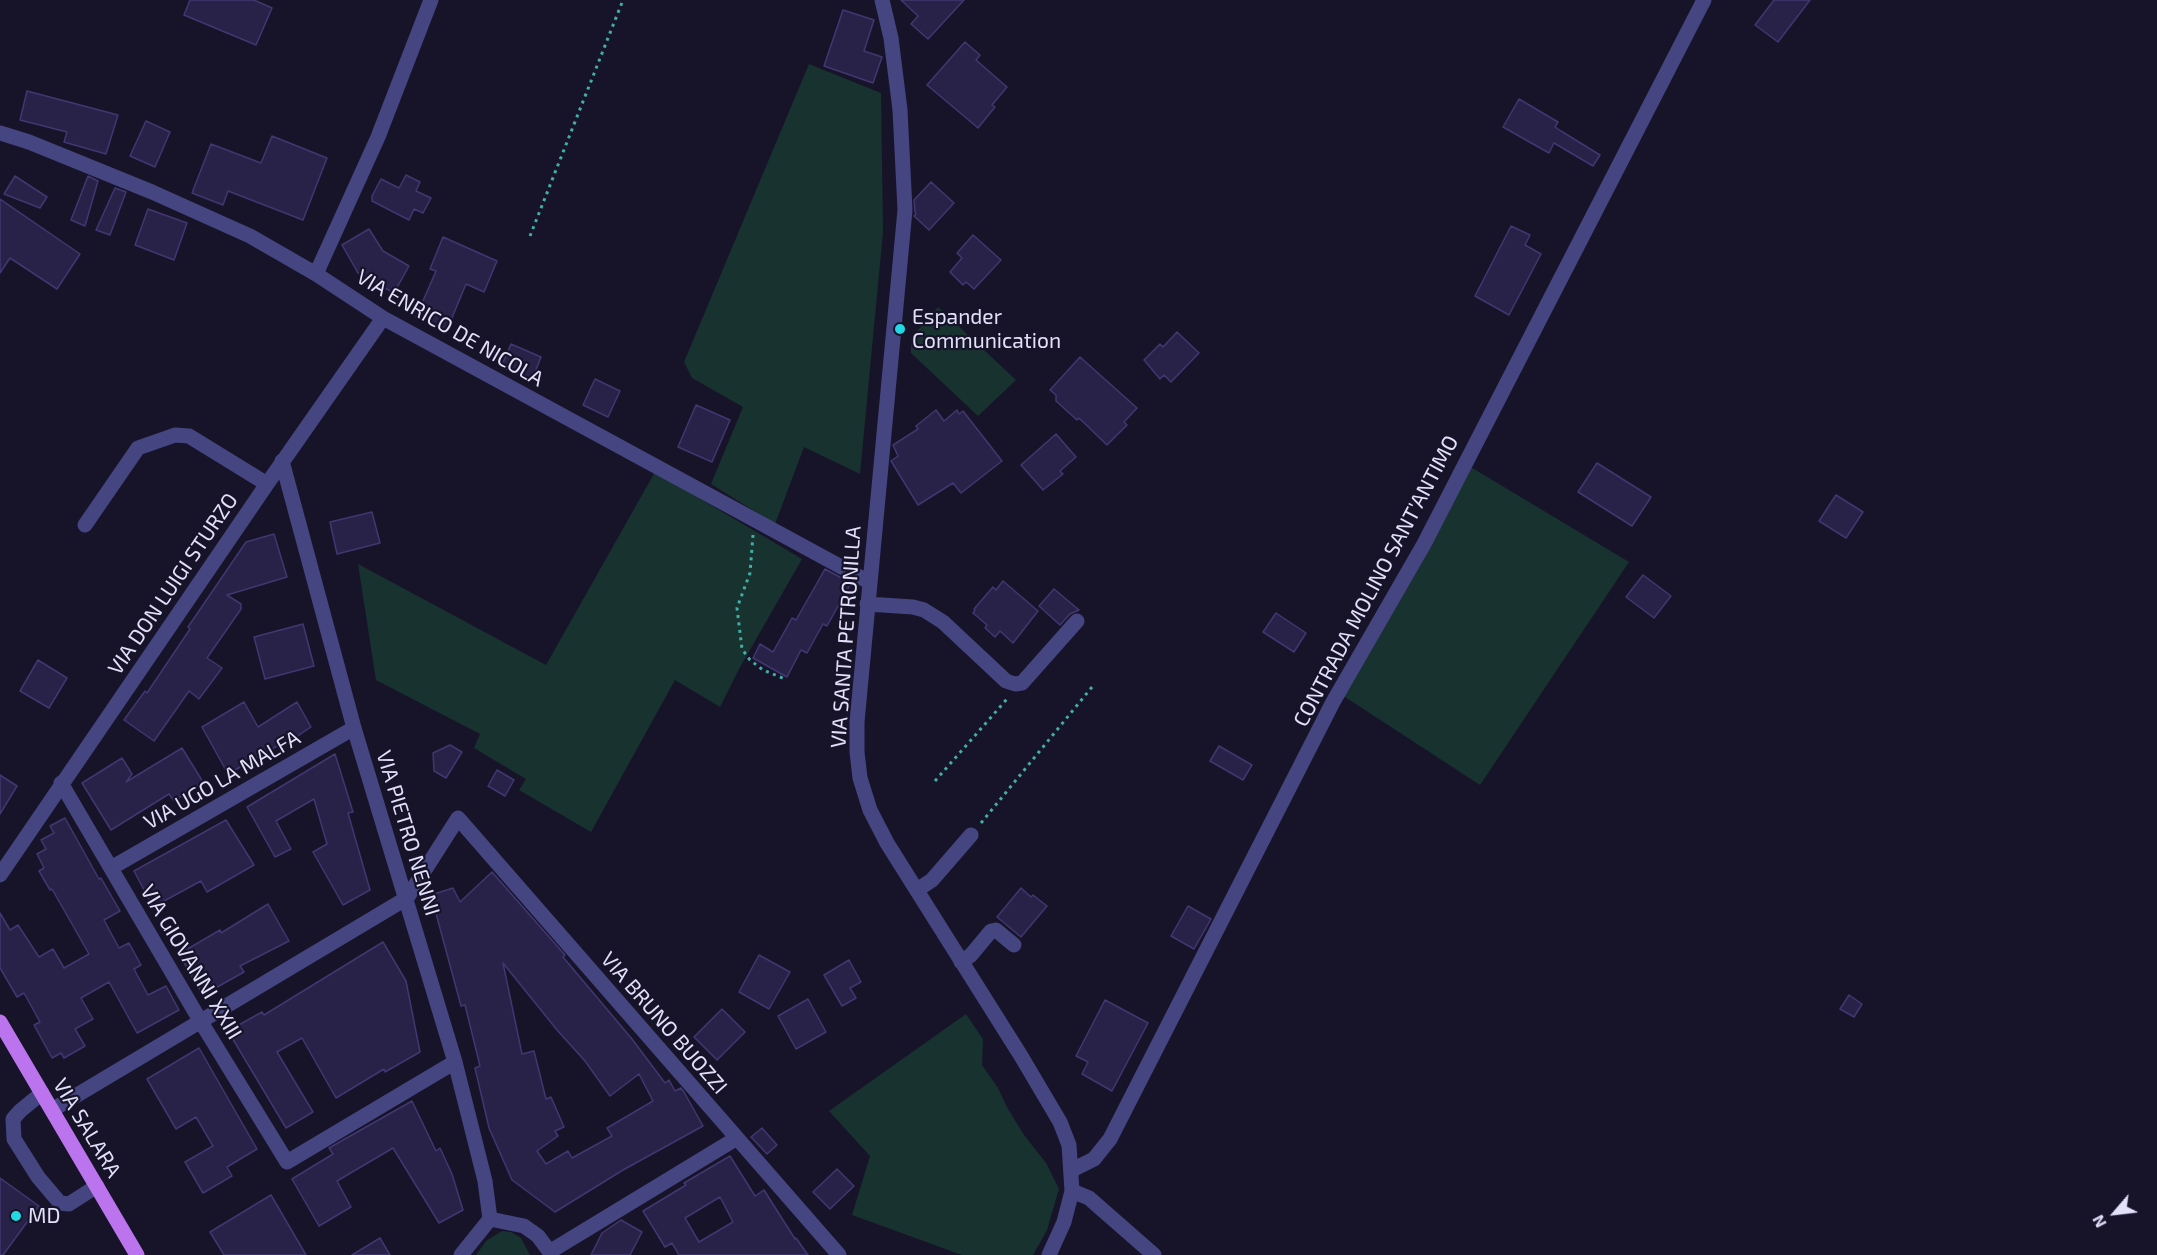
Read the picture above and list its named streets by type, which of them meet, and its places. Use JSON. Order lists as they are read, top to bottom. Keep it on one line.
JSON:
{"streets":{"main road":["VIA SALARA"],"street":["VIA ENRICO DE NICOLA","CONTRADA MOLINO SANT'ANTIMO","VIA DON LUIGI STURZO","VIA SANTA PETRONILLA","VIA UGO LA MALFA","VIA PIETRO NENNI","VIA GIOVANNI XXIII","VIA BRUNO BUOZZI"]},"crossings":[["VIA ENRICO DE NICOLA","VIA DON LUIGI STURZO"],["VIA ENRICO DE NICOLA","VIA SANTA PETRONILLA"],["CONTRADA MOLINO SANT'ANTIMO","VIA SANTA PETRONILLA"],["VIA DON LUIGI STURZO","VIA PIETRO NENNI"],["VIA DON LUIGI STURZO","VIA GIOVANNI XXIII"],["VIA UGO LA MALFA","VIA PIETRO NENNI"],["VIA UGO LA MALFA","VIA GIOVANNI XXIII"],["VIA PIETRO NENNI","VIA GIOVANNI XXIII"],["VIA PIETRO NENNI","VIA BRUNO BUOZZI"]],"places":["Espander Communication","MD"],"north":"bottom left"}
